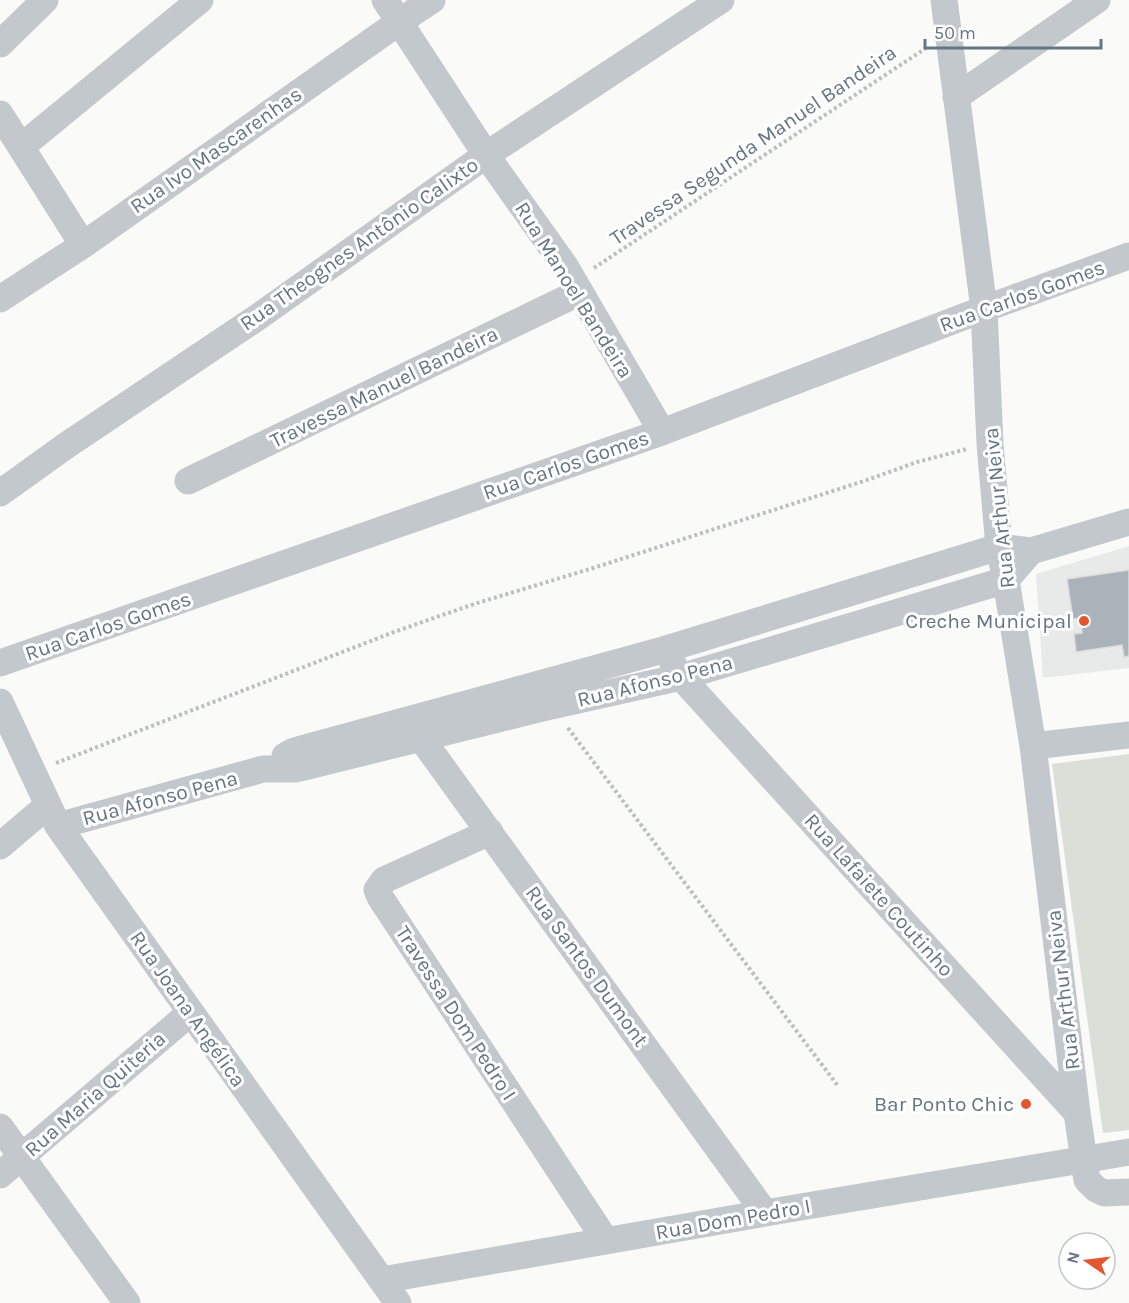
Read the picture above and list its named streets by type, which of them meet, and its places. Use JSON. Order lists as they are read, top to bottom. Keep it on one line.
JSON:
{"streets":{"street":["Rua Ivo Mascarenhas","Rua Theognes Antônio Calixto","Rua Manoel Bandeira","Rua Carlos Gomes","Travessa Manuel Bandeira","Rua Arthur Neiva","Rua Afonso Pena","Rua Lafaiete Coutinho","Rua Santos Dumont","Rua Joana Angélica","Travessa Dom Pedro I","Rua Maria Quiteria","Rua Dom Pedro I"],"path":["Travessa Segunda Manuel Bandeira"]},"crossings":[["Travessa Segunda Manuel Bandeira","Rua Manoel Bandeira"],["Travessa Segunda Manuel Bandeira","Travessa Manuel Bandeira"],["Travessa Segunda Manuel Bandeira","Rua Arthur Neiva"],["Rua Ivo Mascarenhas","Rua Manoel Bandeira"],["Rua Theognes Antônio Calixto","Rua Manoel Bandeira"],["Rua Manoel Bandeira","Rua Carlos Gomes"],["Rua Manoel Bandeira","Travessa Manuel Bandeira"],["Rua Carlos Gomes","Rua Arthur Neiva"],["Rua Arthur Neiva","Rua Afonso Pena"],["Rua Arthur Neiva","Rua Lafaiete Coutinho"],["Rua Arthur Neiva","Rua Dom Pedro I"],["Rua Afonso Pena","Rua Lafaiete Coutinho"],["Rua Afonso Pena","Rua Santos Dumont"],["Rua Afonso Pena","Rua Joana Angélica"],["Rua Santos Dumont","Travessa Dom Pedro I"],["Rua Santos Dumont","Rua Dom Pedro I"],["Rua Joana Angélica","Rua Maria Quiteria"],["Rua Joana Angélica","Rua Dom Pedro I"],["Travessa Dom Pedro I","Rua Dom Pedro I"]],"places":["Creche Municipal","Bar Ponto Chic"],"scale_bar":"50 m","north":"left"}
